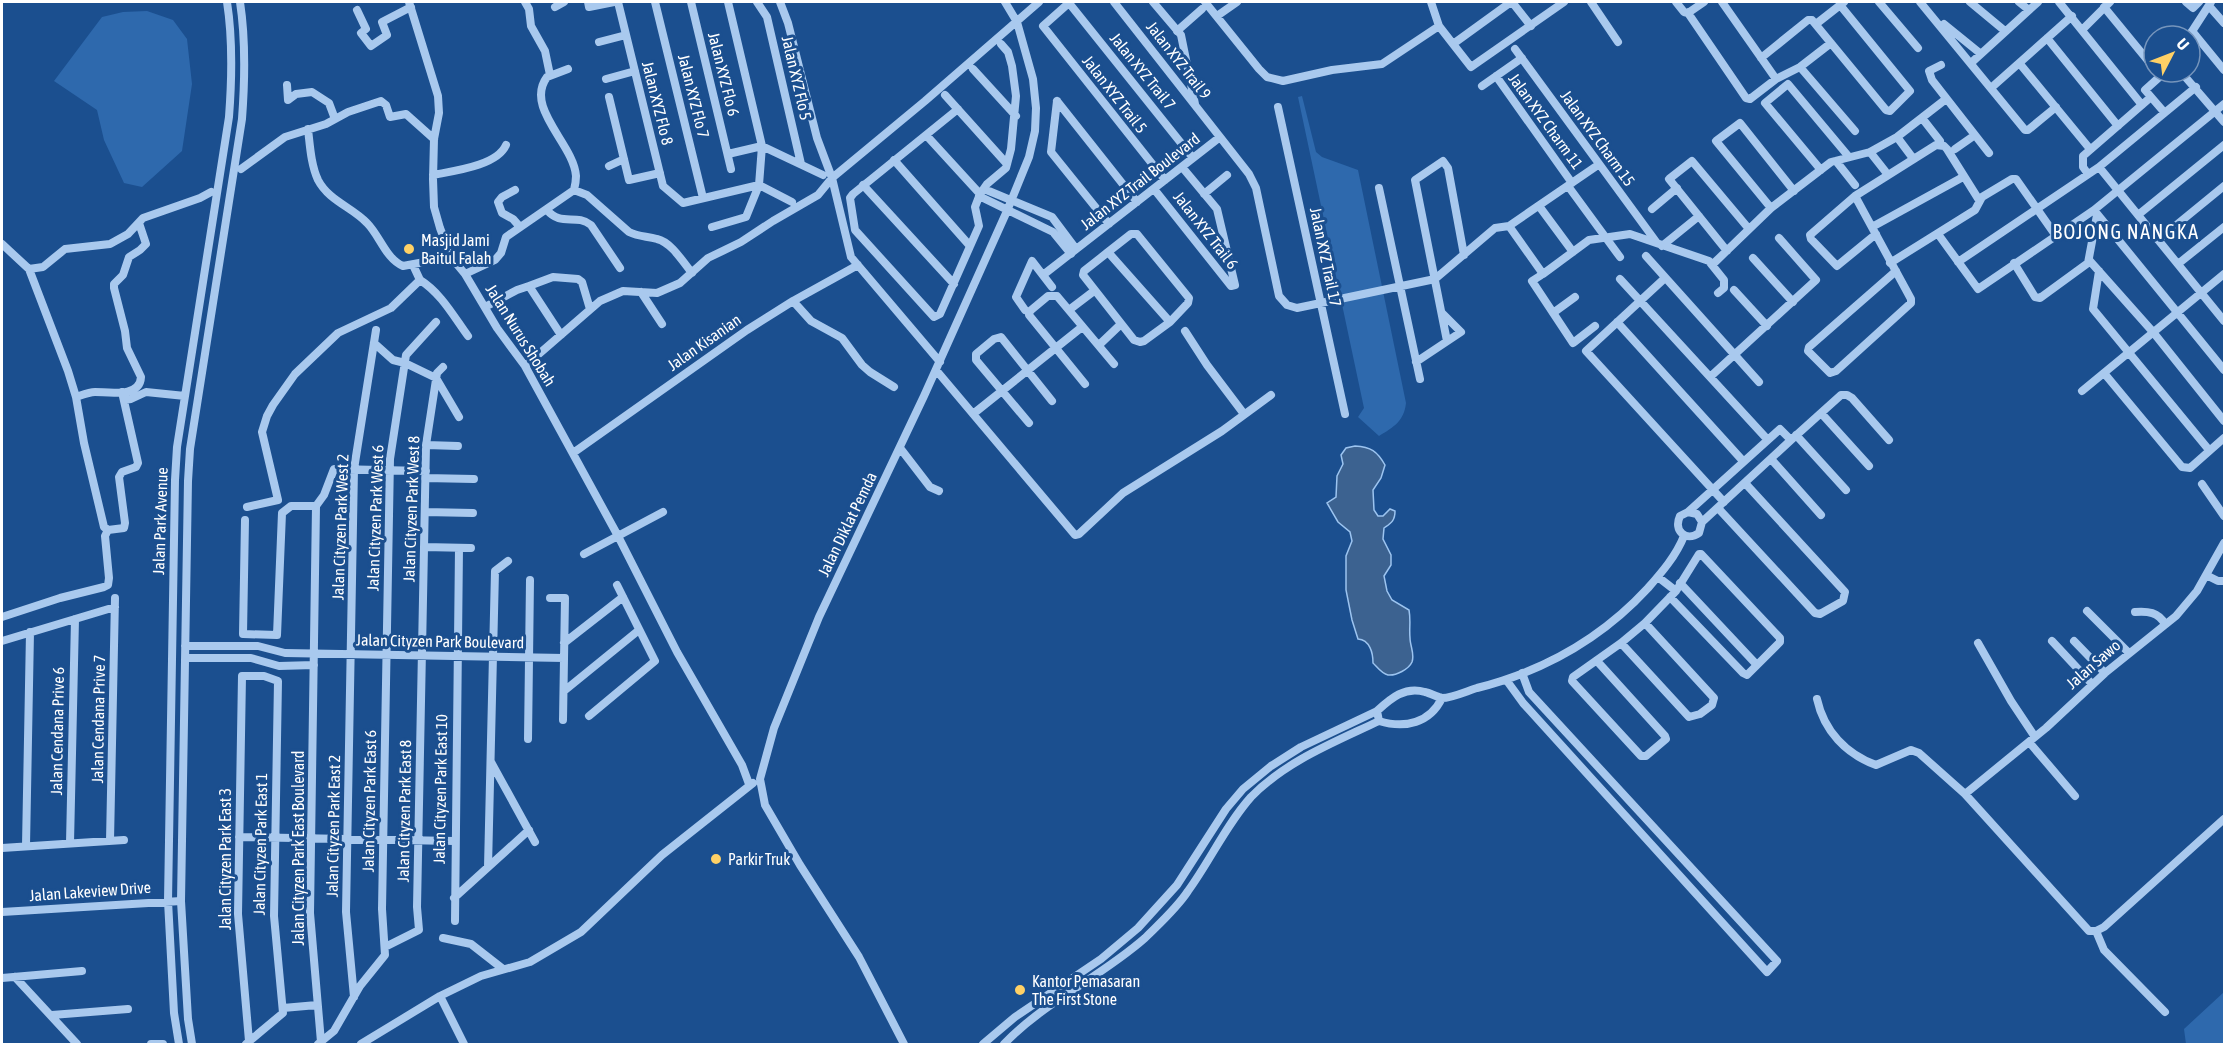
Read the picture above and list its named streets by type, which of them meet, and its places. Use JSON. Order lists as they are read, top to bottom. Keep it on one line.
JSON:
{"streets":{"street":["Jalan XYZ Trail 9","Jalan XYZ Trail 7","Jalan XYZ Flo 6","Jalan XYZ Flo 5","Jalan XYZ Trail 5","Jalan XYZ Flo 7","Jalan XYZ Flo 8","Jalan XYZ Charm 11","Jalan XYZ Charm 15","Jalan XYZ Trail Boulevard","Jalan XYZ Trail 6","Jalan XYZ Trail 17","Jalan Nurus Shobah","Jalan Kisanian","Jalan Cityzen Park West 8","Jalan Cityzen Park West 6","Jalan Park Avenue","Jalan Diklat Pemda","Jalan Cityzen Park West 2","Jalan Cityzen Park Boulevard","Jalan Sawo","Jalan Cendana Prive 7","Jalan Cendana Prive 6","Jalan Cityzen Park East 10","Jalan Cityzen Park East 6","Jalan Cityzen Park East 8","Jalan Cityzen Park East 2","Jalan Cityzen Park East 1","Jalan Cityzen Park East Boulevard","Jalan Cityzen Park East 3","Jalan Lakeview Drive"]},"crossings":[["Jalan XYZ Trail 9","Jalan XYZ Trail Boulevard"],["Jalan XYZ Trail 7","Jalan XYZ Trail 5"],["Jalan XYZ Trail 7","Jalan XYZ Trail Boulevard"],["Jalan XYZ Trail 5","Jalan XYZ Trail Boulevard"],["Jalan XYZ Flo 7","Jalan XYZ Flo 8"],["Jalan XYZ Charm 11","Jalan XYZ Charm 15"],["Jalan XYZ Trail Boulevard","Jalan XYZ Trail 6"],["Jalan XYZ Trail Boulevard","Jalan XYZ Trail 17"],["Jalan Nurus Shobah","Jalan Kisanian"],["Jalan Cityzen Park West 8","Jalan Cityzen Park Boulevard"],["Jalan Cityzen Park West 8","Jalan Cityzen Park East 8"],["Jalan Cityzen Park West 6","Jalan Cityzen Park Boulevard"],["Jalan Cityzen Park West 6","Jalan Cityzen Park East 6"],["Jalan Park Avenue","Jalan Cityzen Park Boulevard"],["Jalan Park Avenue","Jalan Lakeview Drive"],["Jalan Cityzen Park West 2","Jalan Cityzen Park Boulevard"],["Jalan Cityzen Park West 2","Jalan Cityzen Park East 2"],["Jalan Cityzen Park Boulevard","Jalan Cityzen Park East 10"],["Jalan Cityzen Park Boulevard","Jalan Cityzen Park East 6"],["Jalan Cityzen Park Boulevard","Jalan Cityzen Park East 8"],["Jalan Cityzen Park Boulevard","Jalan Cityzen Park East 2"],["Jalan Cityzen Park Boulevard","Jalan Cityzen Park East Boulevard"],["Jalan Cityzen Park East 6","Jalan Cityzen Park East 8"],["Jalan Cityzen Park East 1","Jalan Cityzen Park East 3"]],"districts":["BOJONG NANGKA"],"places":["Masjid Jami Baitul Falah","Parkir Truk","Kantor Pemasaran The First Stone"],"north":"top right"}
